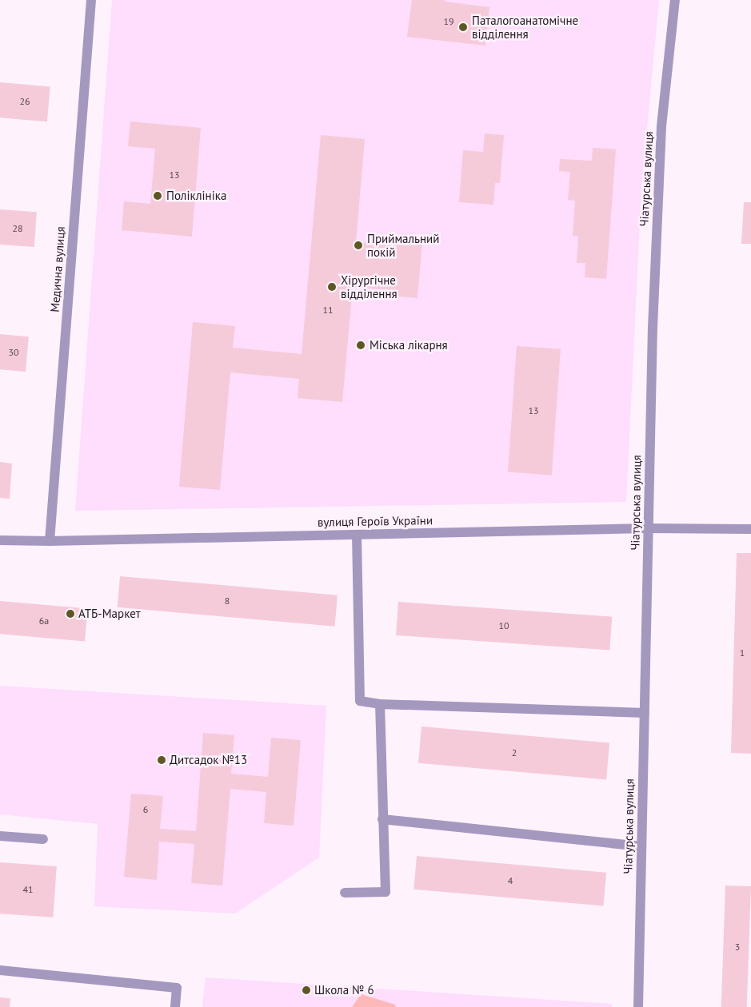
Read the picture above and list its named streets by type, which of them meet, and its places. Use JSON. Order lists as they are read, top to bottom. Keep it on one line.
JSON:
{"streets":{"street":["Чіатурська вулиця","Медична вулиця","вулиця Героїв України"]},"crossings":[["Чіатурська вулиця","вулиця Героїв України"],["Медична вулиця","вулиця Героїв України"]],"places":["Паталогоанатомічне відділення","Поліклініка","Приймальний покій","Хірургічне відділення","Мiська лiкарня","АТБ-Маркет","Дитсадок №13","Школа № 6"],"house_numbers":["19","26","13","28","11","30","13","8","6а","10","1","2","6","4","41","3"]}
